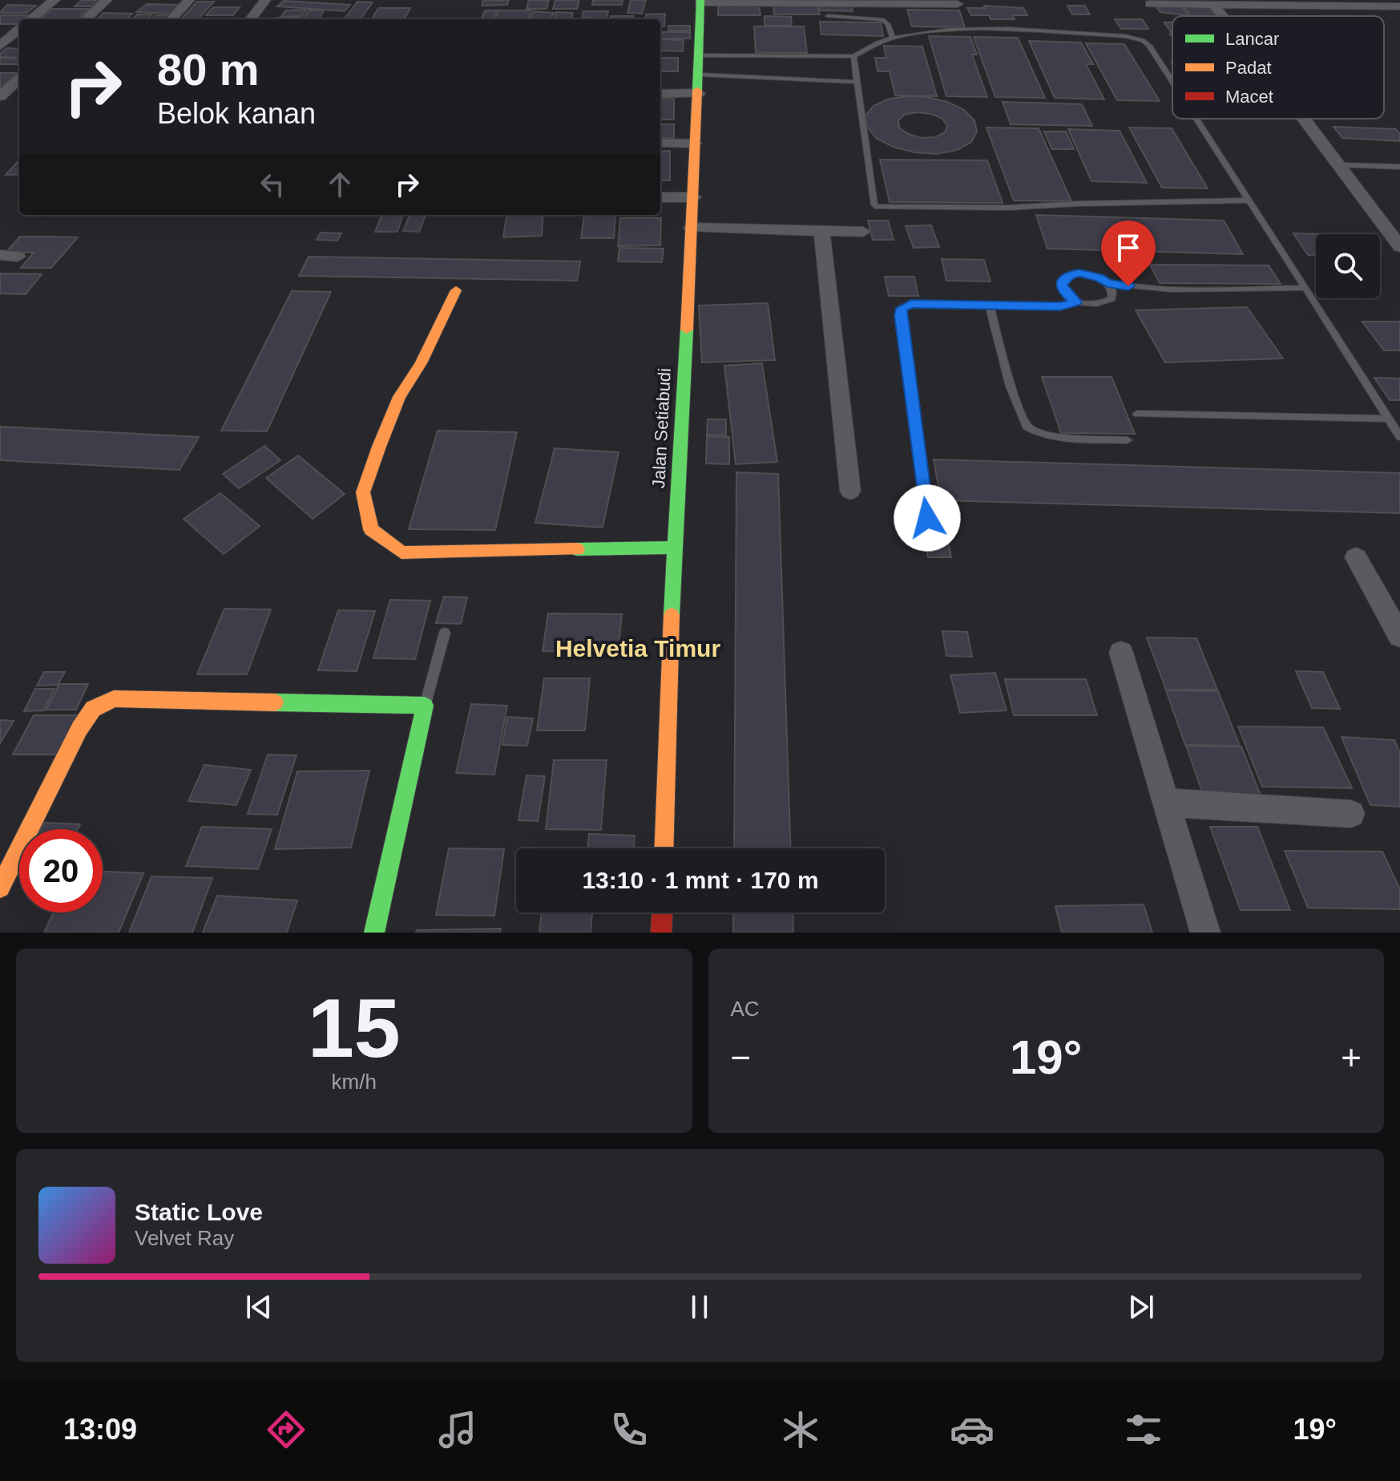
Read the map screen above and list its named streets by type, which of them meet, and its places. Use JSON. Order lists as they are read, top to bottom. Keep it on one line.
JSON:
{"streets":{"street":["Jalan Setiabudi"]},"districts":["Helvetia Timur"],"legend":["Lancar","Padat","Macet"],"page":{"turn":["80 m","Belok kanan"],"limit":"20","trip":"13:10 · 1 mnt · 170 m","tile":[["15","km/h"],"AC"],"heat":["−","19°","+"],"song":["Static Love","Velvet Ray"],"tabs":["13:09","19°"]}}
